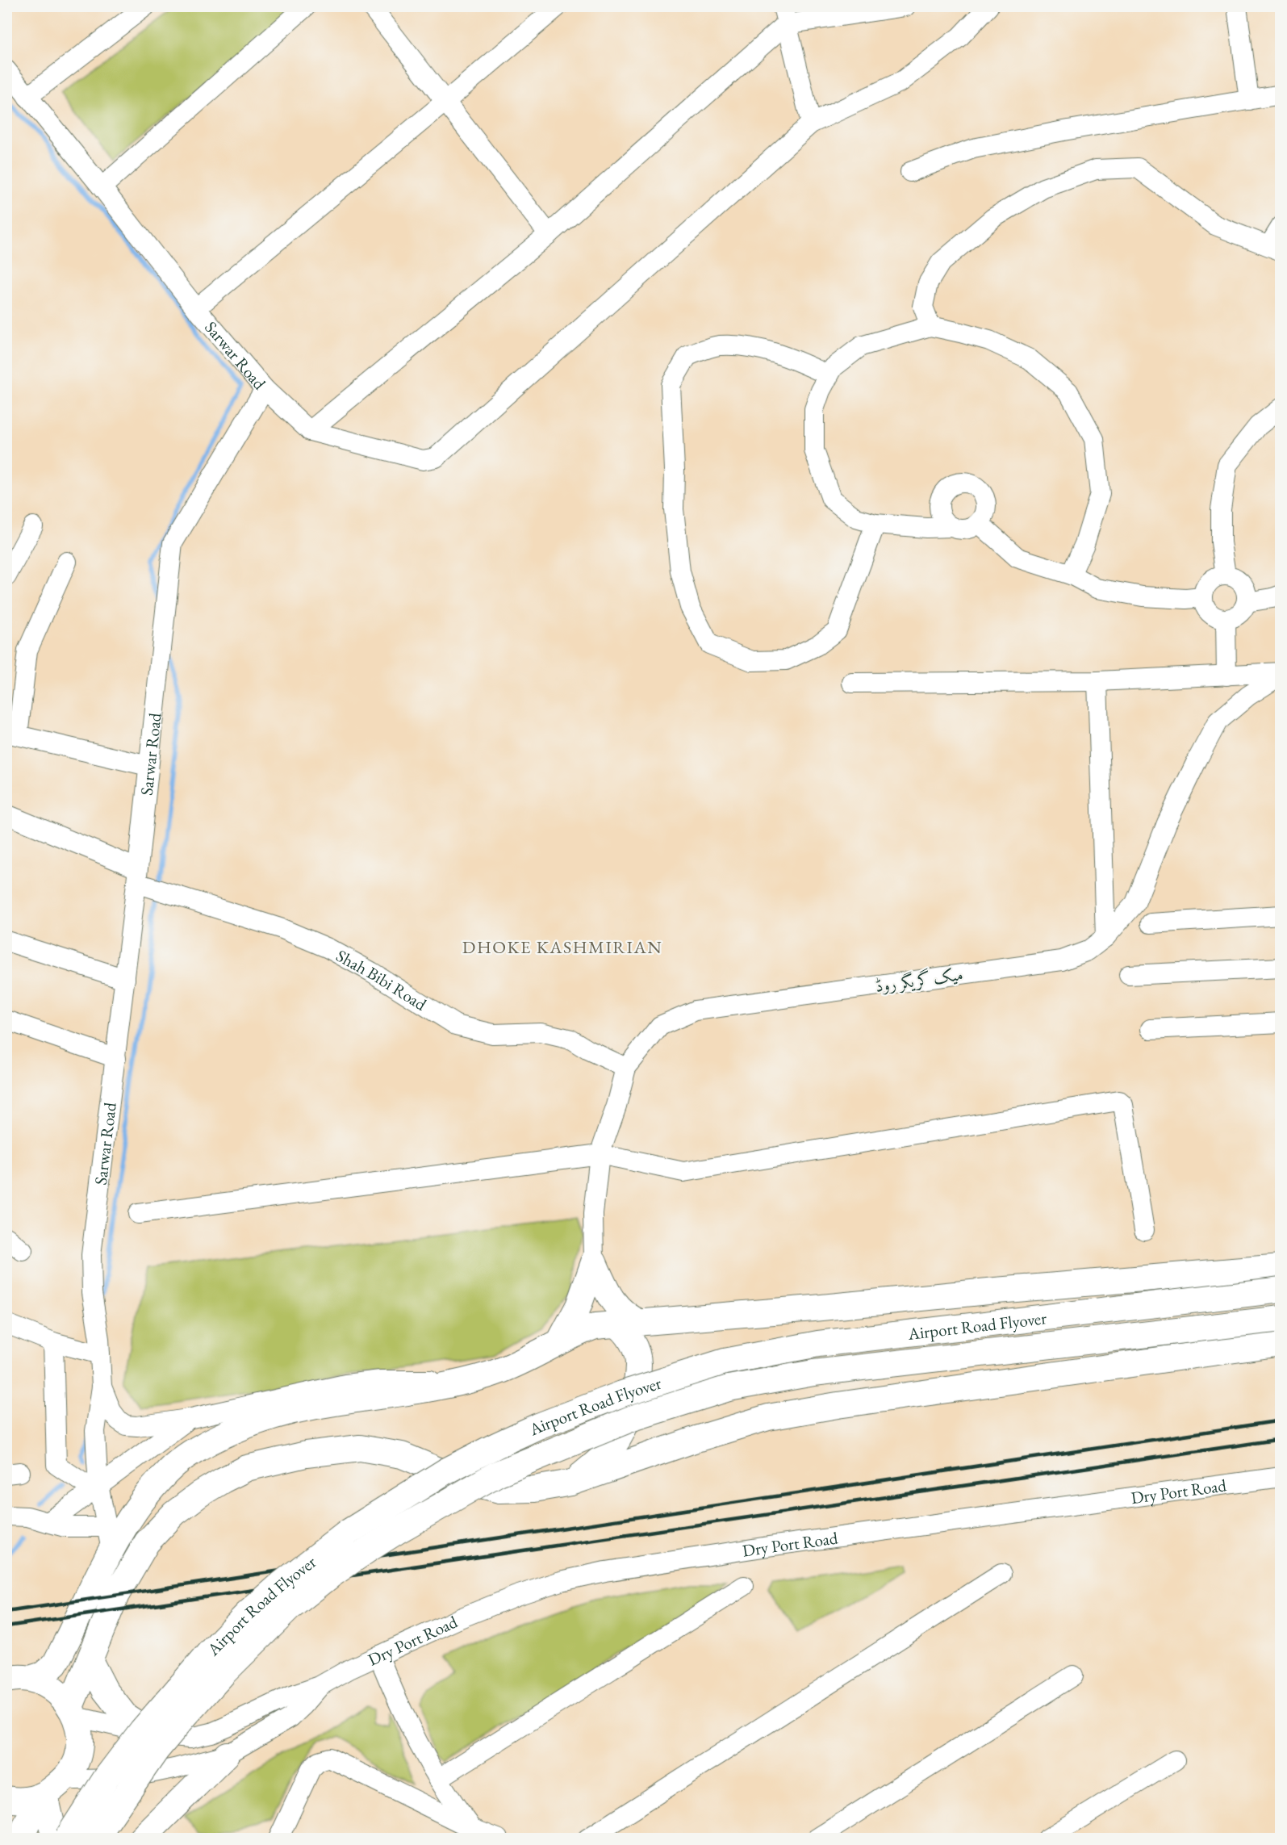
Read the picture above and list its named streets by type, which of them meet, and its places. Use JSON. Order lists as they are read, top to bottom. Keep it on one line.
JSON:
{"streets":{"main road":["میک گریگر روڈ","Airport Road Flyover"],"street":["Sarwar Road","Shah Bibi Road","Dry Port Road"]},"crossings":[["Sarwar Road","Shah Bibi Road"],["Shah Bibi Road","میک گریگر روڈ"]],"districts":["DHOKE KASHMIRIAN"]}
